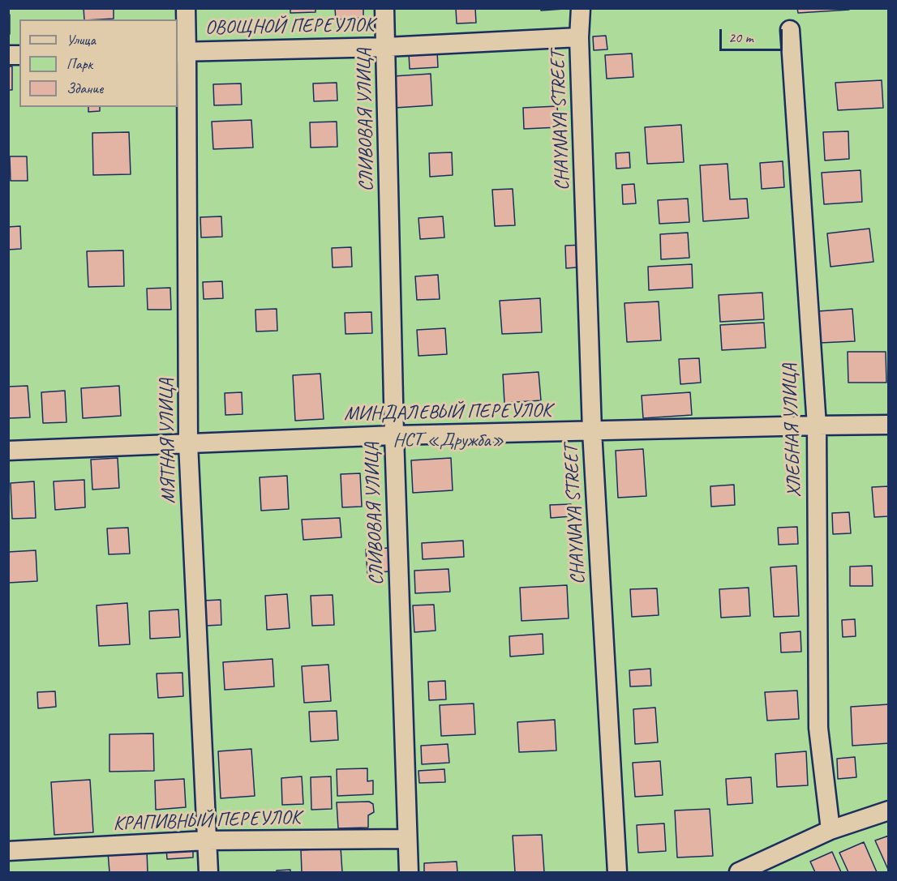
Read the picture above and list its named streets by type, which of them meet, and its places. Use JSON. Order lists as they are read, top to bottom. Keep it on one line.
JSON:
{"streets":{"street":["ОВОЩНОЙ ПЕРЕУЛОК","СЛИВОВАЯ УЛИЦА","CHAYNAYA STREET","МИНДАЛЕВЫЙ ПЕРЕУЛОК","ХЛЕБНАЯ УЛИЦА","МЯТНАЯ УЛИЦА","КРАПИВНЫЙ ПЕРЕУЛОК"]},"crossings":[["ОВОЩНОЙ ПЕРЕУЛОК","СЛИВОВАЯ УЛИЦА"],["ОВОЩНОЙ ПЕРЕУЛОК","CHAYNAYA STREET"],["ОВОЩНОЙ ПЕРЕУЛОК","МЯТНАЯ УЛИЦА"],["СЛИВОВАЯ УЛИЦА","МИНДАЛЕВЫЙ ПЕРЕУЛОК"],["СЛИВОВАЯ УЛИЦА","КРАПИВНЫЙ ПЕРЕУЛОК"],["CHAYNAYA STREET","МИНДАЛЕВЫЙ ПЕРЕУЛОК"],["МИНДАЛЕВЫЙ ПЕРЕУЛОК","ХЛЕБНАЯ УЛИЦА"],["МИНДАЛЕВЫЙ ПЕРЕУЛОК","МЯТНАЯ УЛИЦА"],["МЯТНАЯ УЛИЦА","КРАПИВНЫЙ ПЕРЕУЛОК"]],"parks":["НСТ «Дружба»"],"legend":["Улица","Парк","Здание"],"scale_bar":"20 m"}
